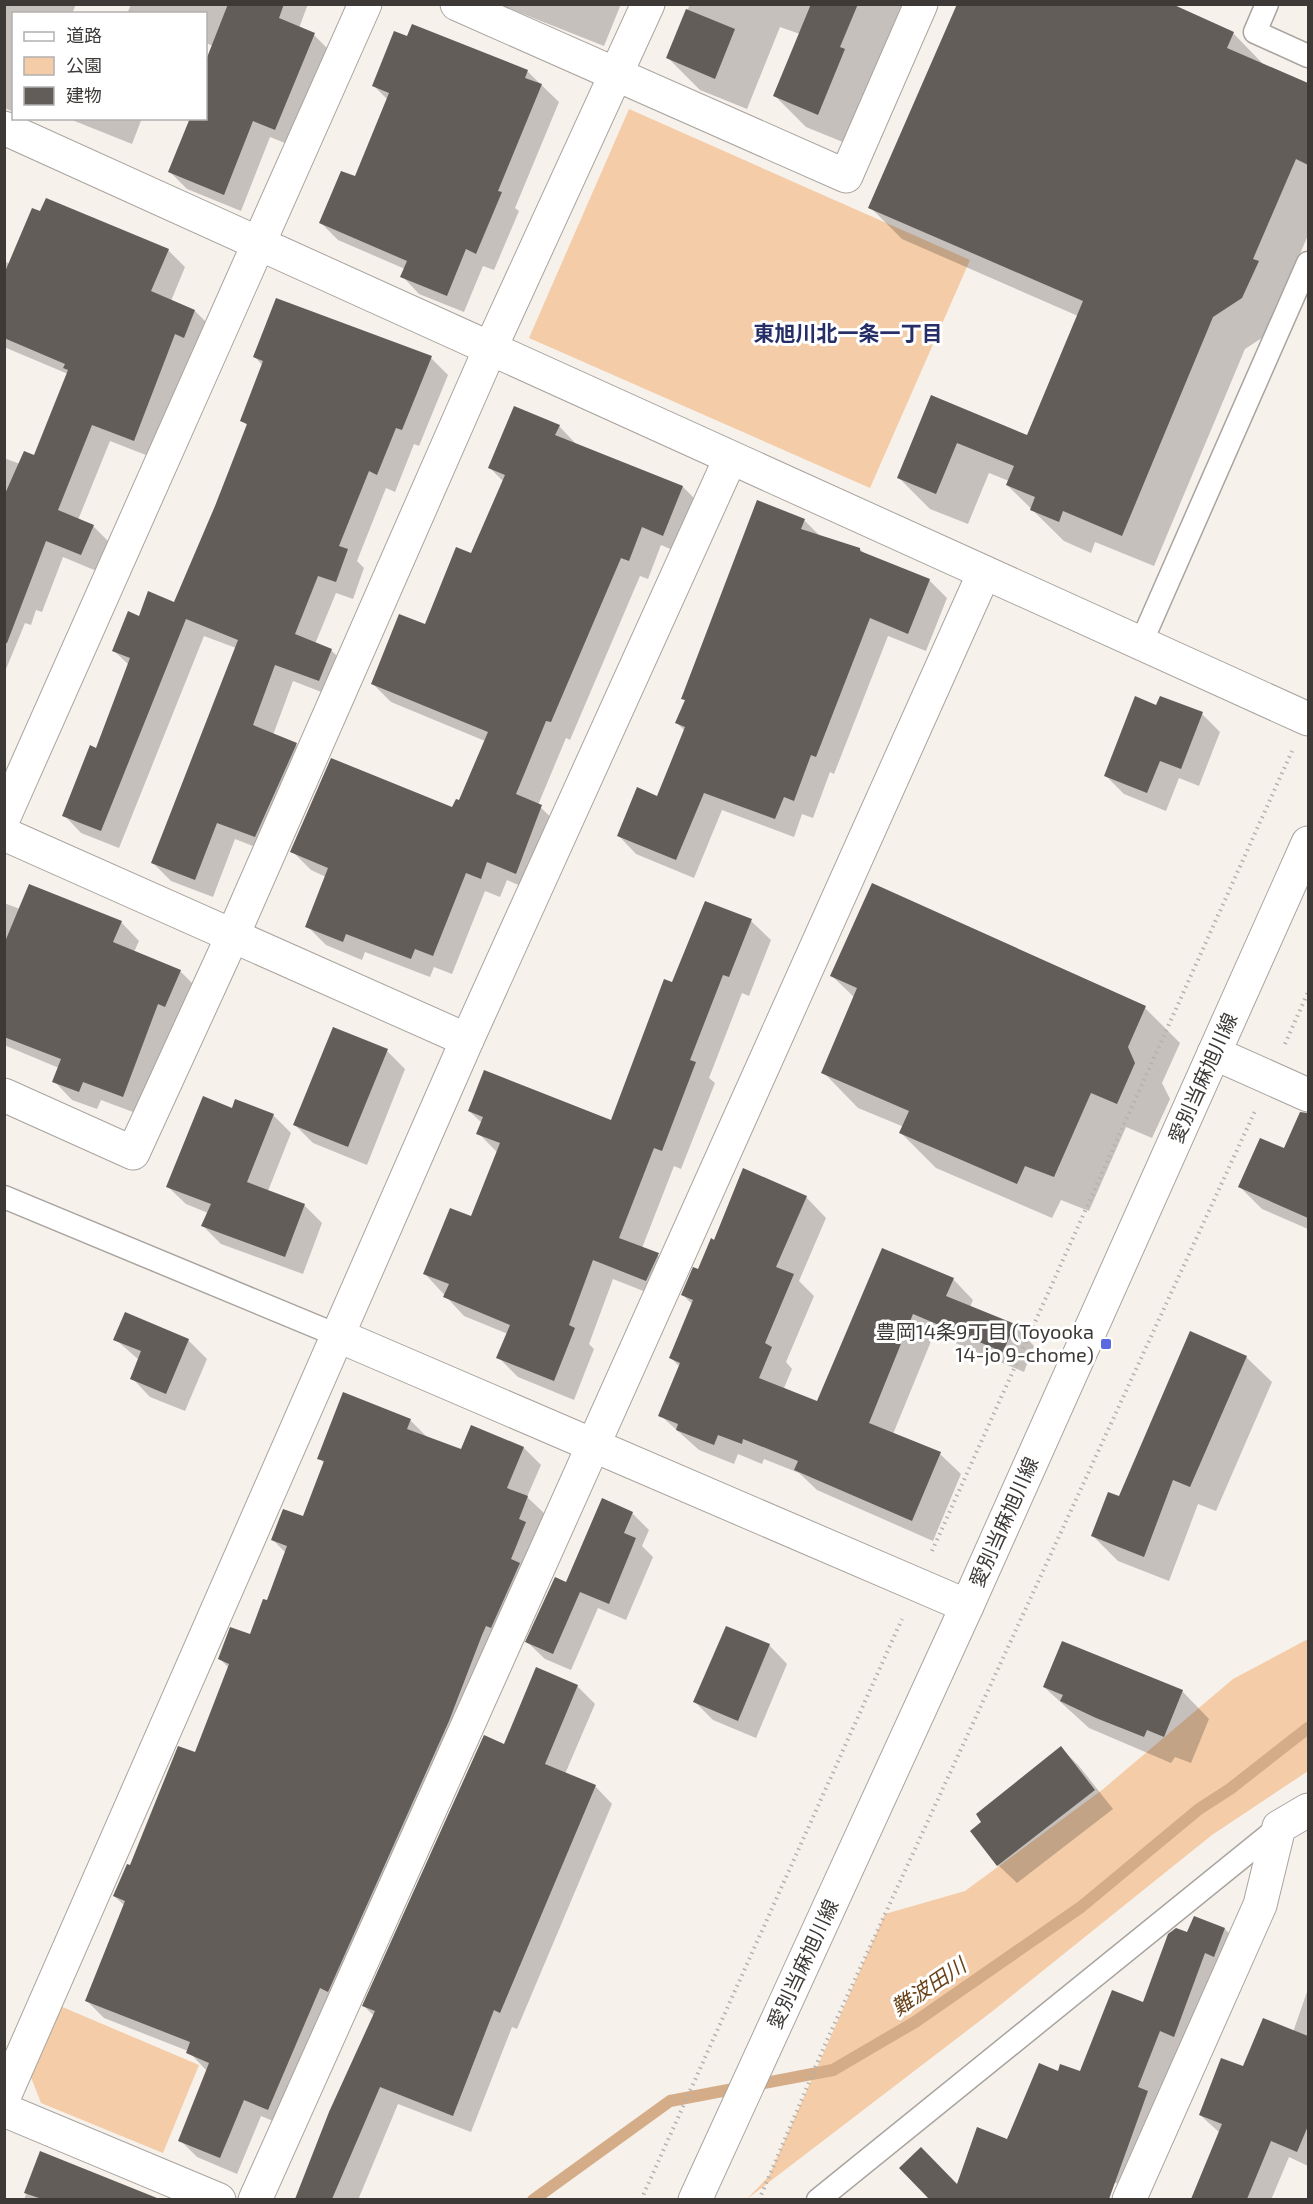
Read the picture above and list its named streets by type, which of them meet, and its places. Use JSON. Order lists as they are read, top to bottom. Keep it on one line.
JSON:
{"streets":{"street":["愛別当麻旭川線"]},"districts":["東旭川北一条一丁目"],"water":["難波田川"],"places":{"transit":["豊岡14条9丁目 (Toyooka 14-jo 9-chome)"]},"legend":["道路","公園","建物"]}
